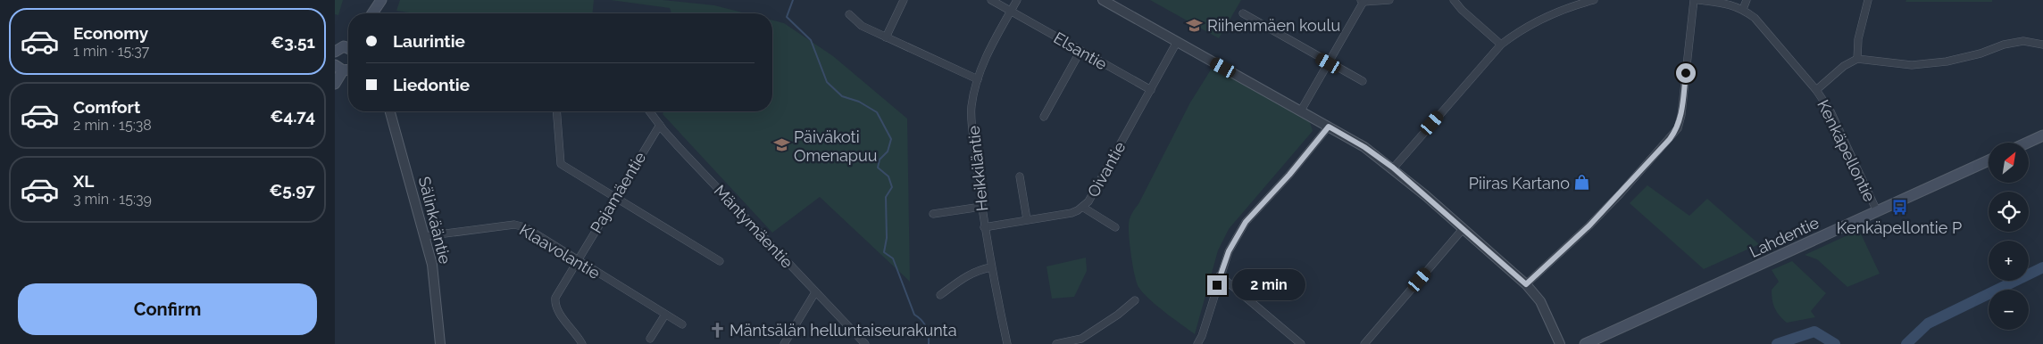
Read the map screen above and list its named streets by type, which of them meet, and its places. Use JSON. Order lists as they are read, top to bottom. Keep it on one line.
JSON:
{"streets":{"main road":["Lahdentie"],"street":["Elsantie","Kenkäpellontie","Heikkiläntie","Oivantie","Pajamäentie","Sälinkääntie","Mäntymäentie","Klaavolantie"]},"crossings":[["Elsantie","Heikkiläntie"],["Elsantie","Oivantie"],["Kenkäpellontie","Lahdentie"],["Heikkiläntie","Oivantie"],["Pajamäentie","Mäntymäentie"],["Pajamäentie","Klaavolantie"],["Sälinkääntie","Klaavolantie"]],"places":{"school or university":["Riihenmäen koulu","Päiväkoti Omenapuu"],"shop":["Piiras Kartano"],"bus stop":["Kenkäpellontie P"],"church":["Mäntsälän helluntaiseurakunta"]},"north":"top right","page":{"list":[{"name":"Economy","note":"1 min · 15:37","value":"€3.51"},{"name":"Comfort","note":"2 min · 15:38","value":"€4.74"},{"name":"XL","note":"3 min · 15:39","value":"€5.97"}],"banner":["Laurintie","Liedontie"],"map_buttons":["+","−"],"bubble":"2 min","buttons":"Confirm"}}
